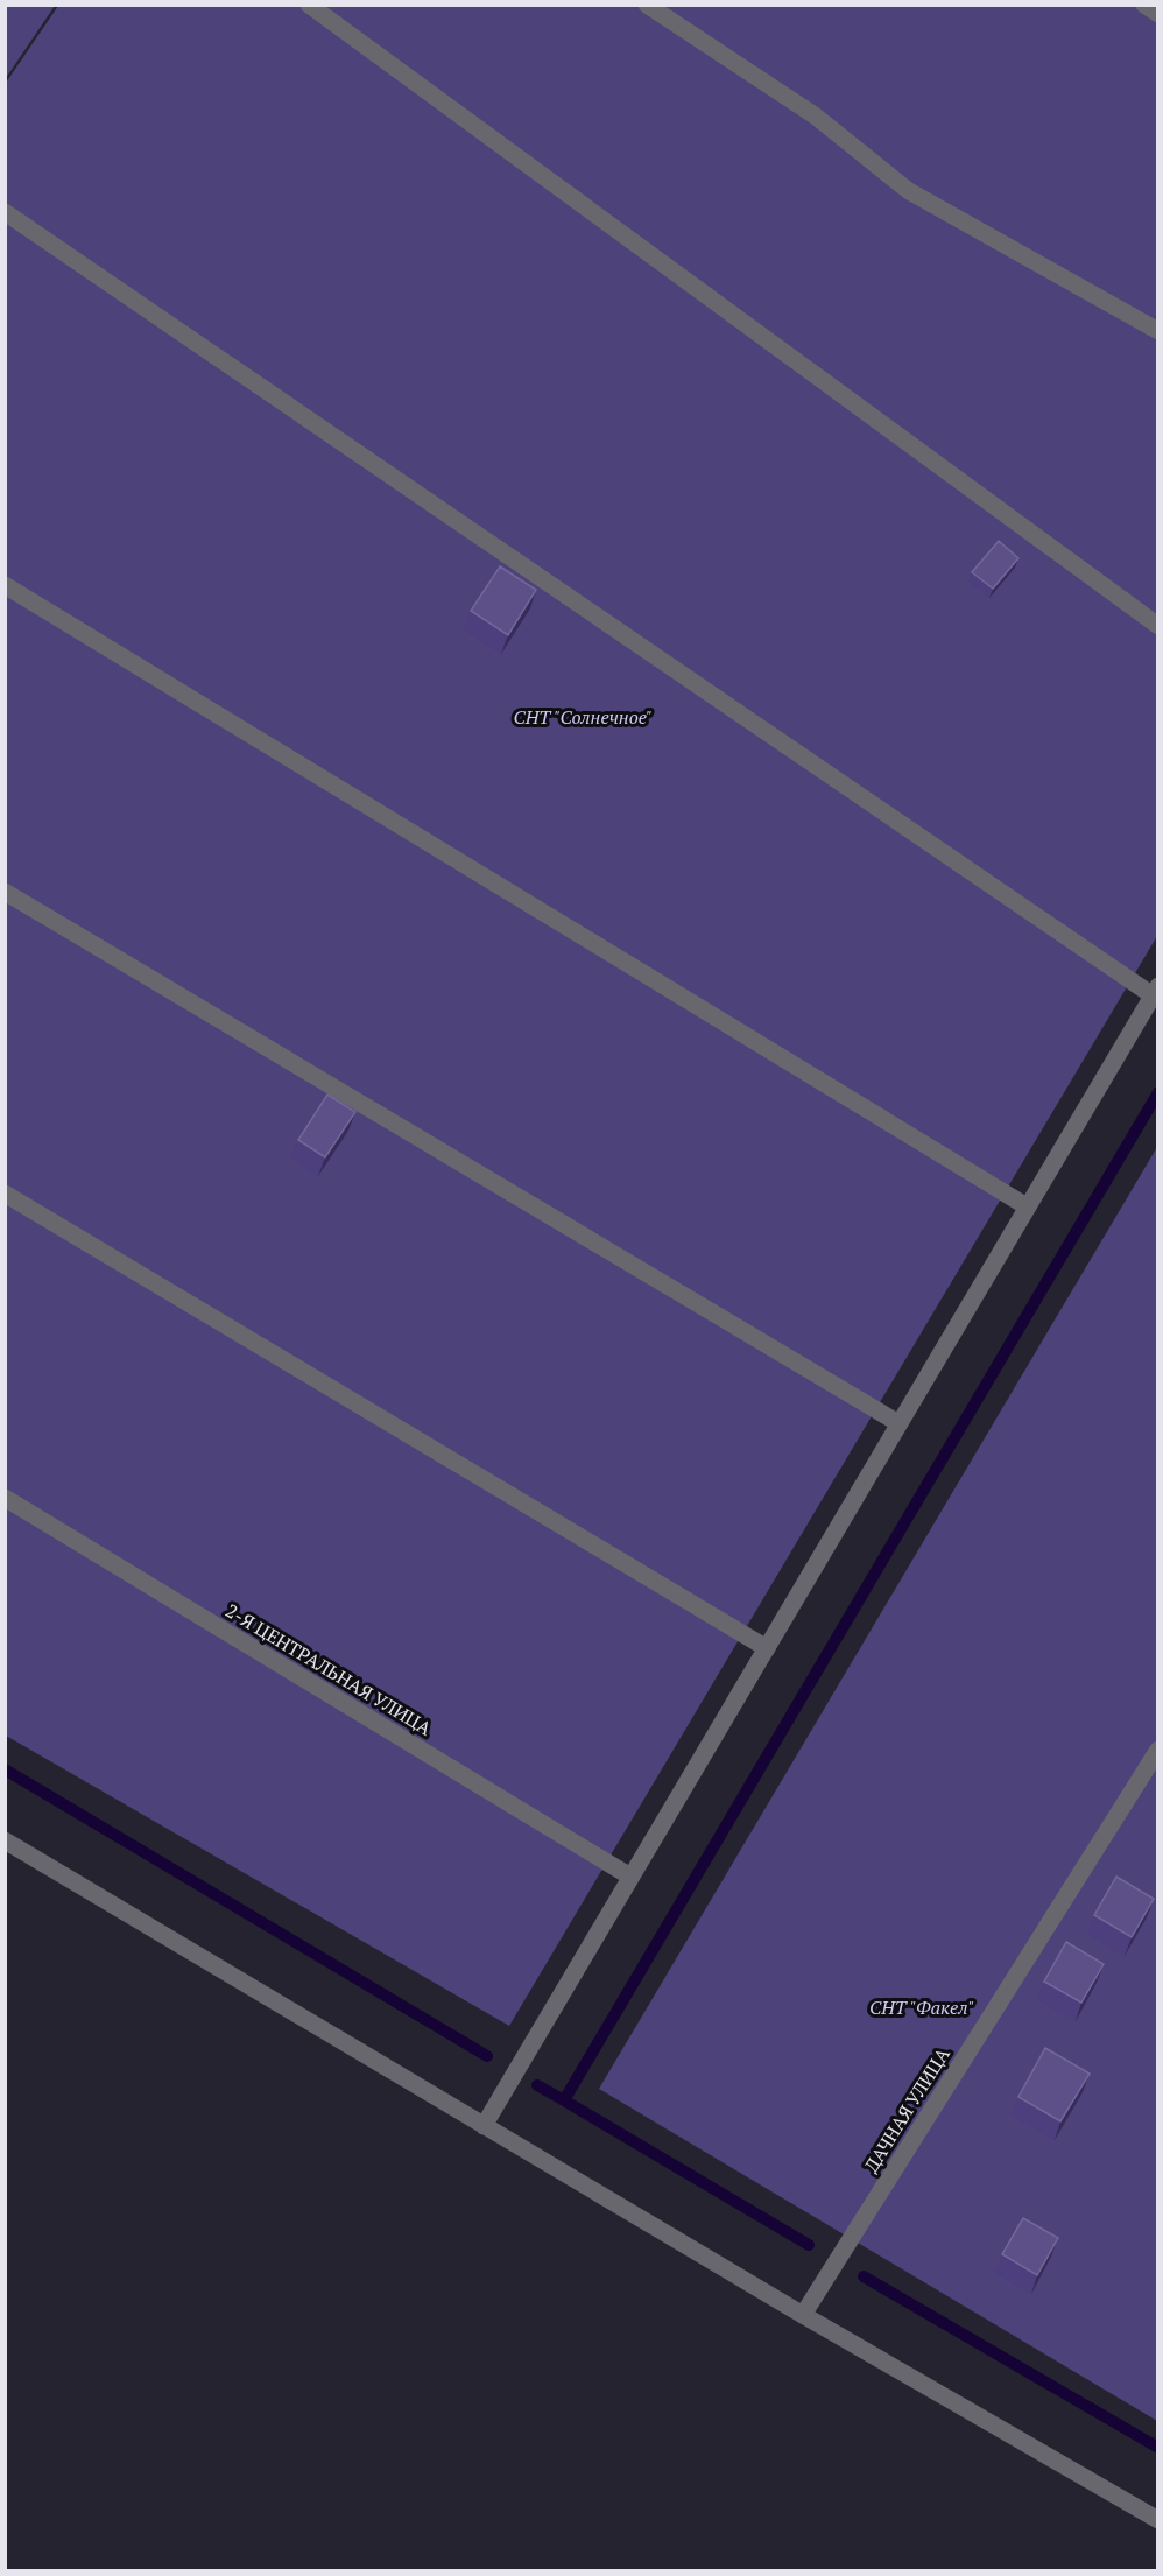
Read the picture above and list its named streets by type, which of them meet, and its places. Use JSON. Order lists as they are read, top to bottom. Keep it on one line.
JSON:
{"streets":{"street":["2-Я ЦЕНТРАЛЬНАЯ УЛИЦА","ДАЧНАЯ УЛИЦА"]},"parks":["СНТ \"Солнечное\"","СНТ \"Факел\""]}
